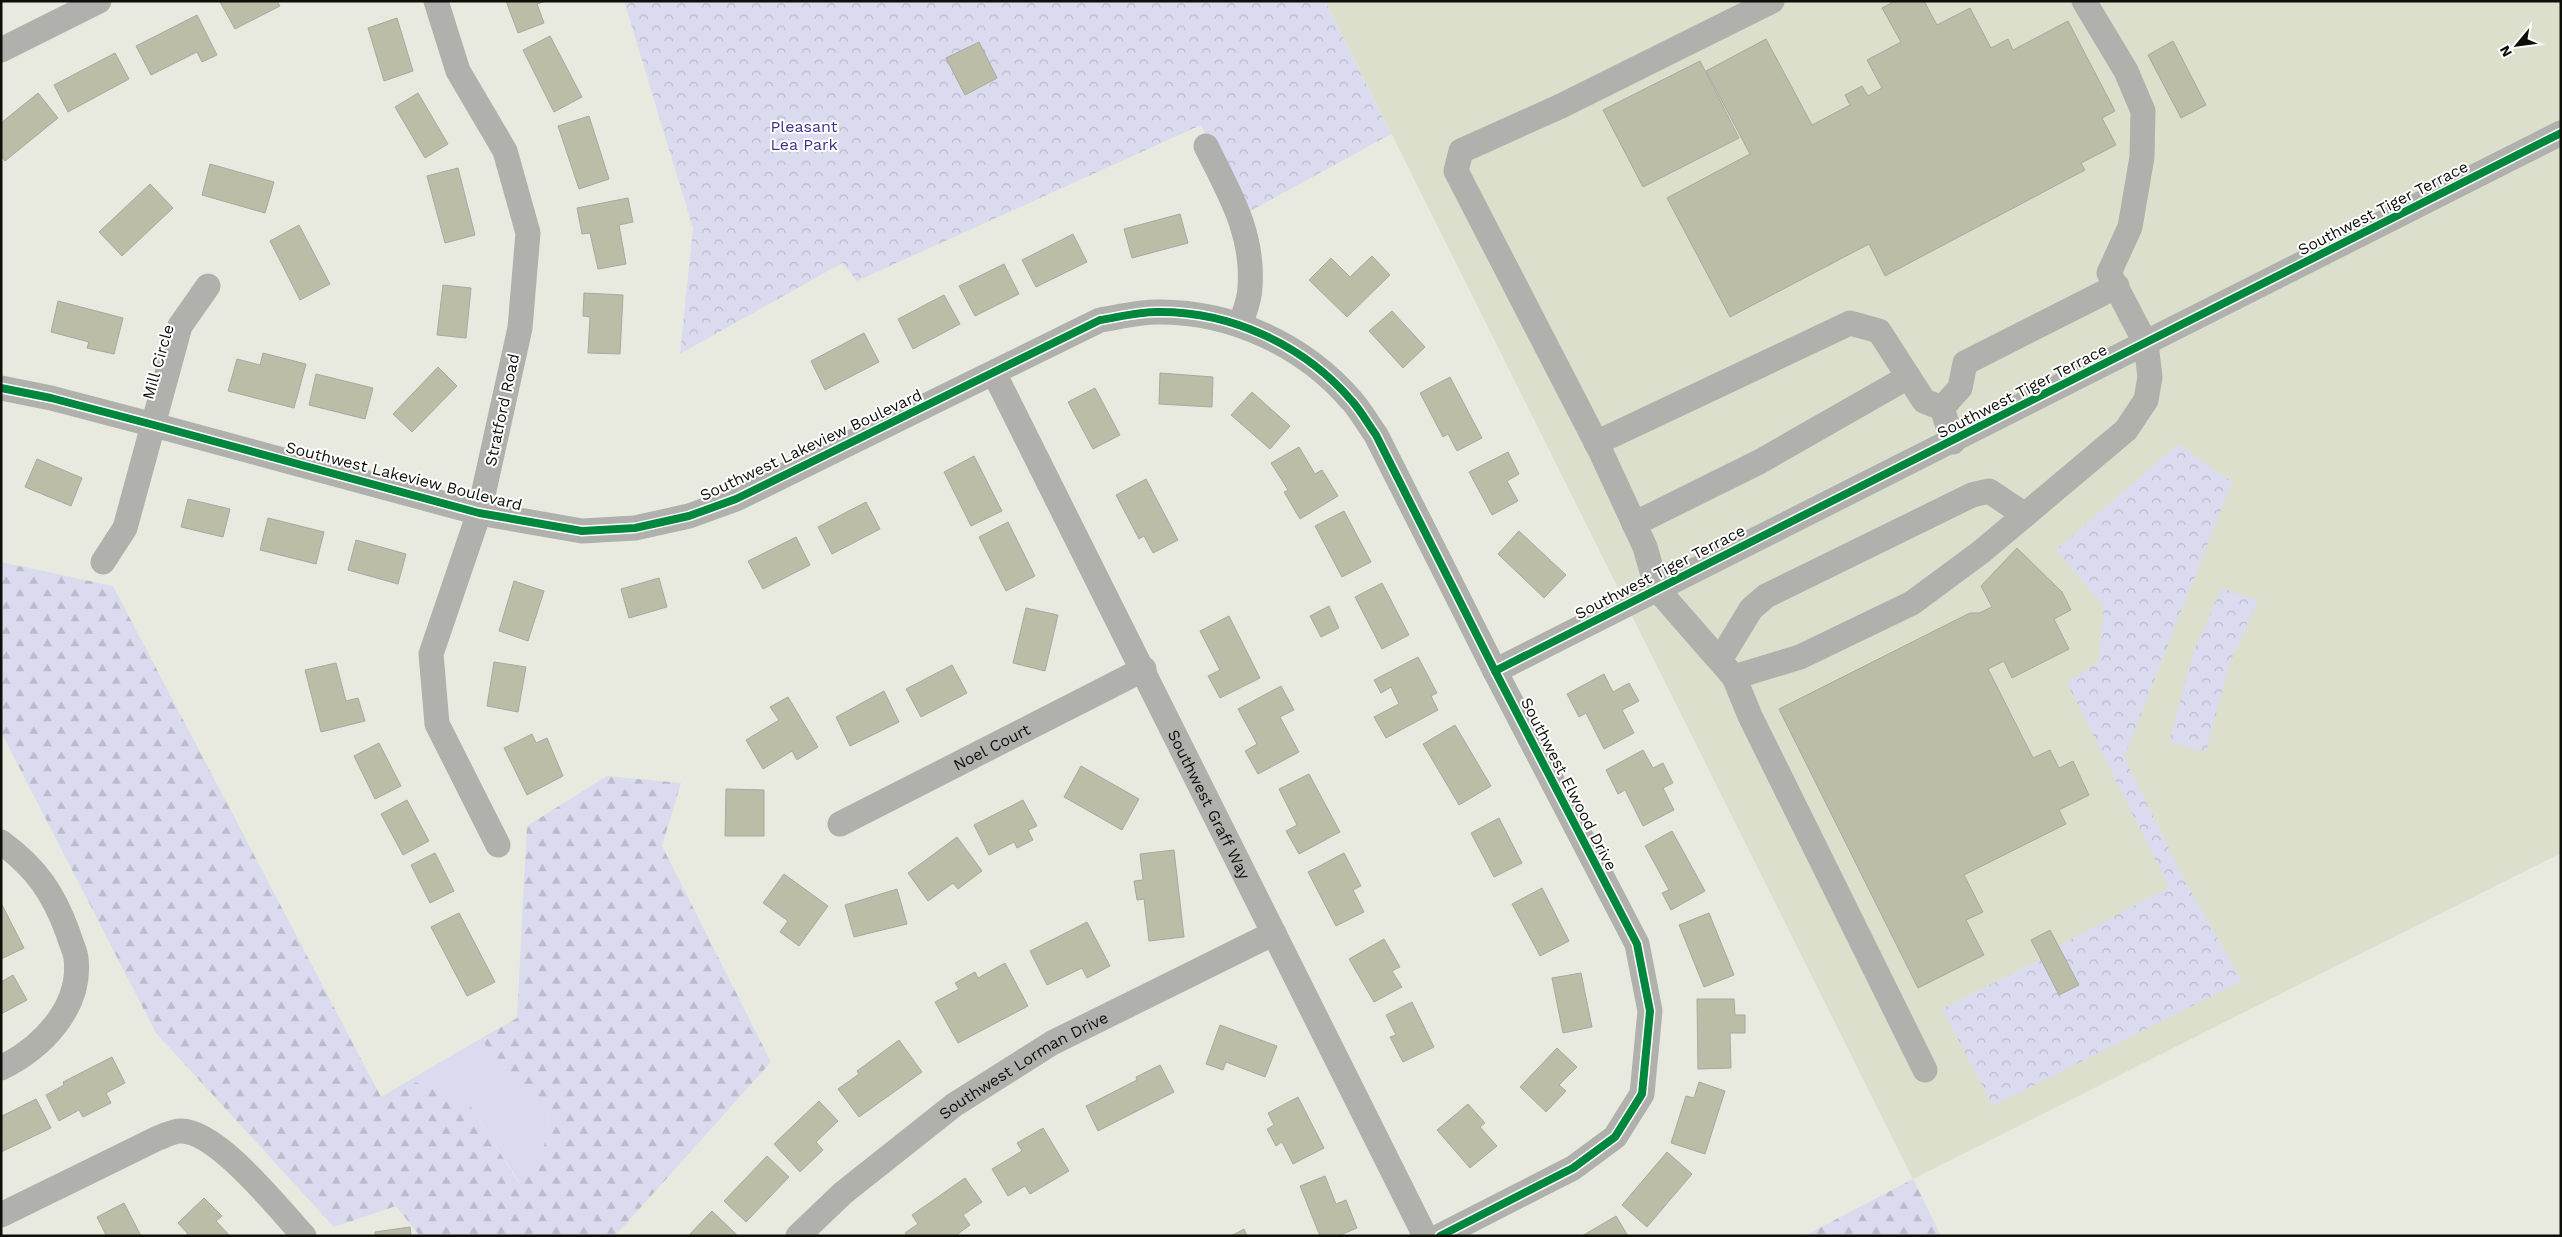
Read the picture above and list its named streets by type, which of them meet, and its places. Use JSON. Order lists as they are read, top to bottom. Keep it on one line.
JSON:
{"streets":{"street":["Southwest Tiger Terrace","Mill Circle","Stratford Road","Southwest Lakeview Boulevard","Noel Court","Southwest Elwood Drive","Southwest Graff Way","Southwest Lorman Drive"]},"crossings":[["Southwest Tiger Terrace","Southwest Elwood Drive"],["Mill Circle","Southwest Lakeview Boulevard"],["Stratford Road","Southwest Lakeview Boulevard"],["Southwest Lakeview Boulevard","Southwest Elwood Drive"],["Southwest Lakeview Boulevard","Southwest Graff Way"],["Noel Court","Southwest Graff Way"],["Southwest Graff Way","Southwest Lorman Drive"]],"parks":["Pleasant Lea Park"],"north":"bottom left"}
